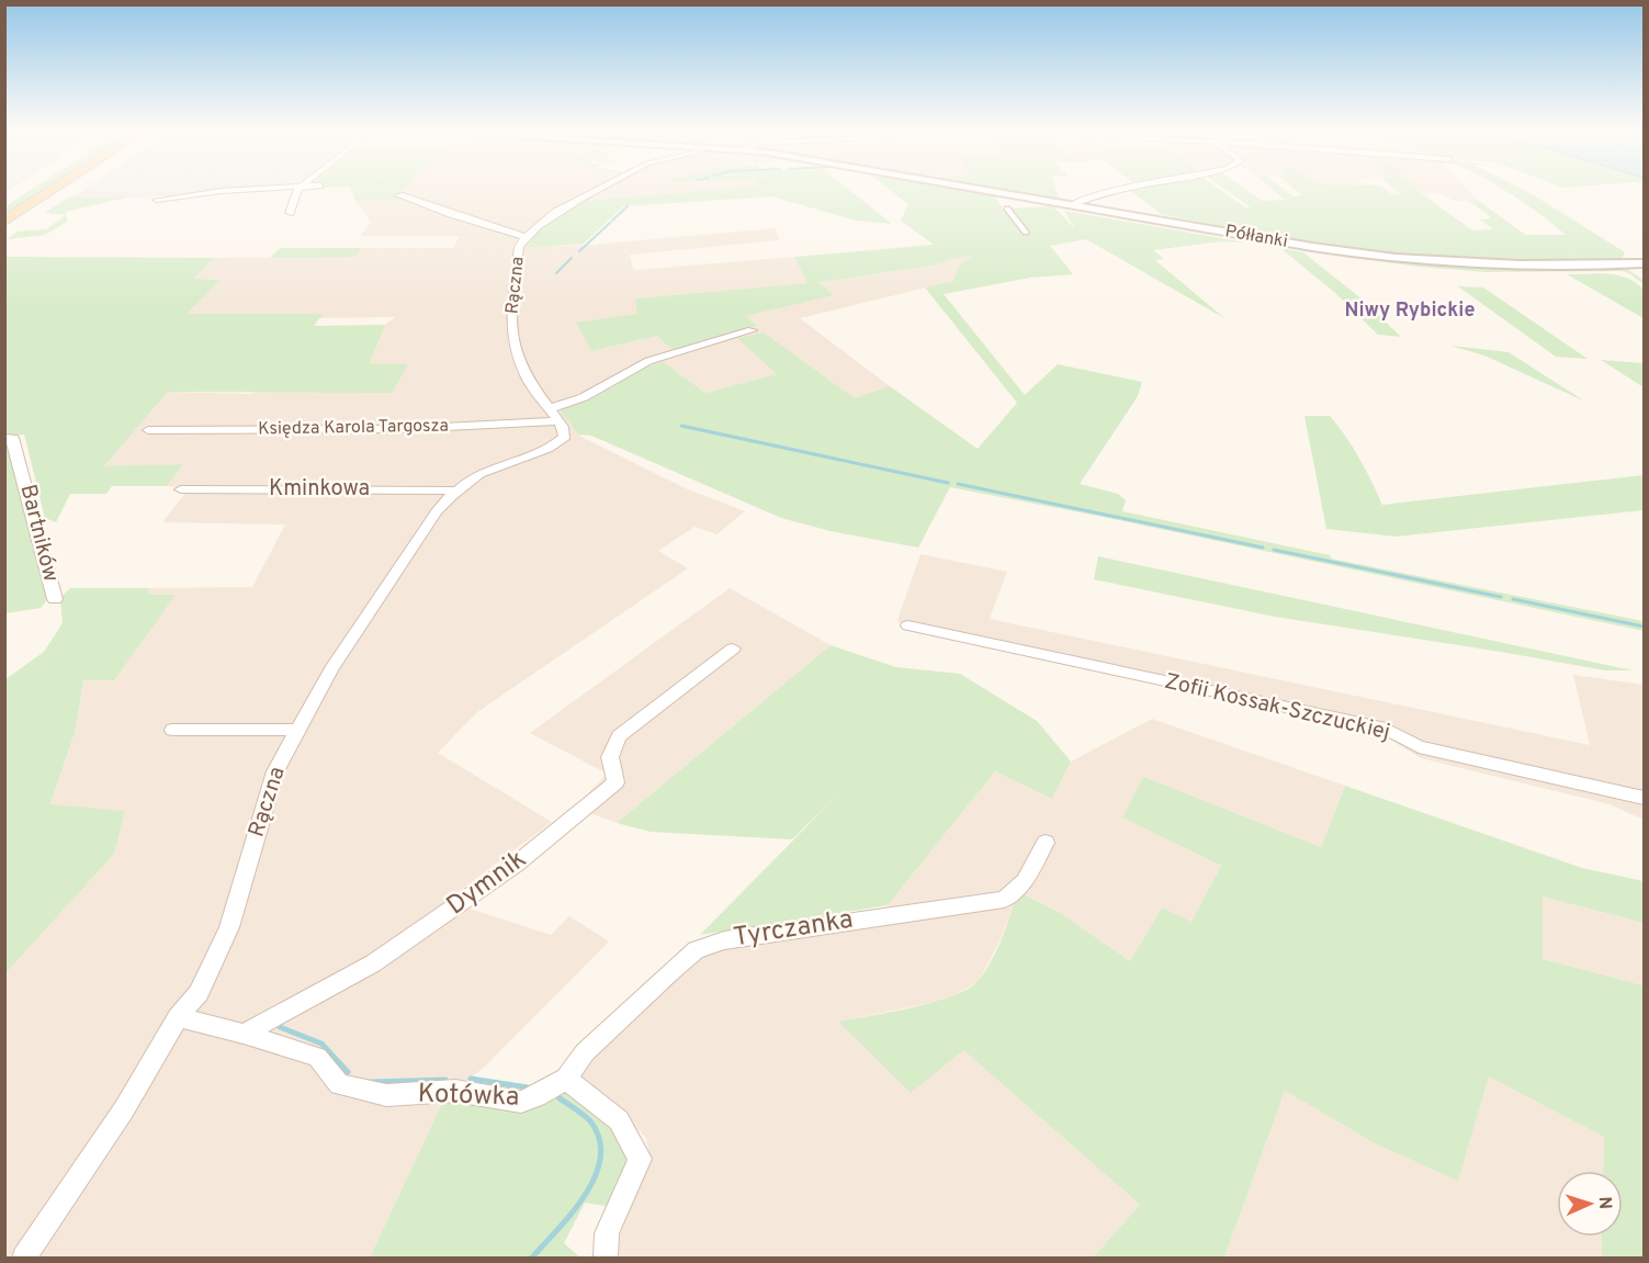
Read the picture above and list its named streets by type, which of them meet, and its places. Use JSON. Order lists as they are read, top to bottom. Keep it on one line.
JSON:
{"streets":{"street":["Półłanki","Rączna","Księdza Karola Targosza","Kminkowa","Bartników","Zofii Kossak-Szczuckiej","Dymnik","Tyrczanka","Kotówka"]},"crossings":[["Rączna","Księdza Karola Targosza"],["Rączna","Kminkowa"],["Dymnik","Kotówka"],["Tyrczanka","Kotówka"]],"districts":["Niwy Rybickie"],"north":"right"}
